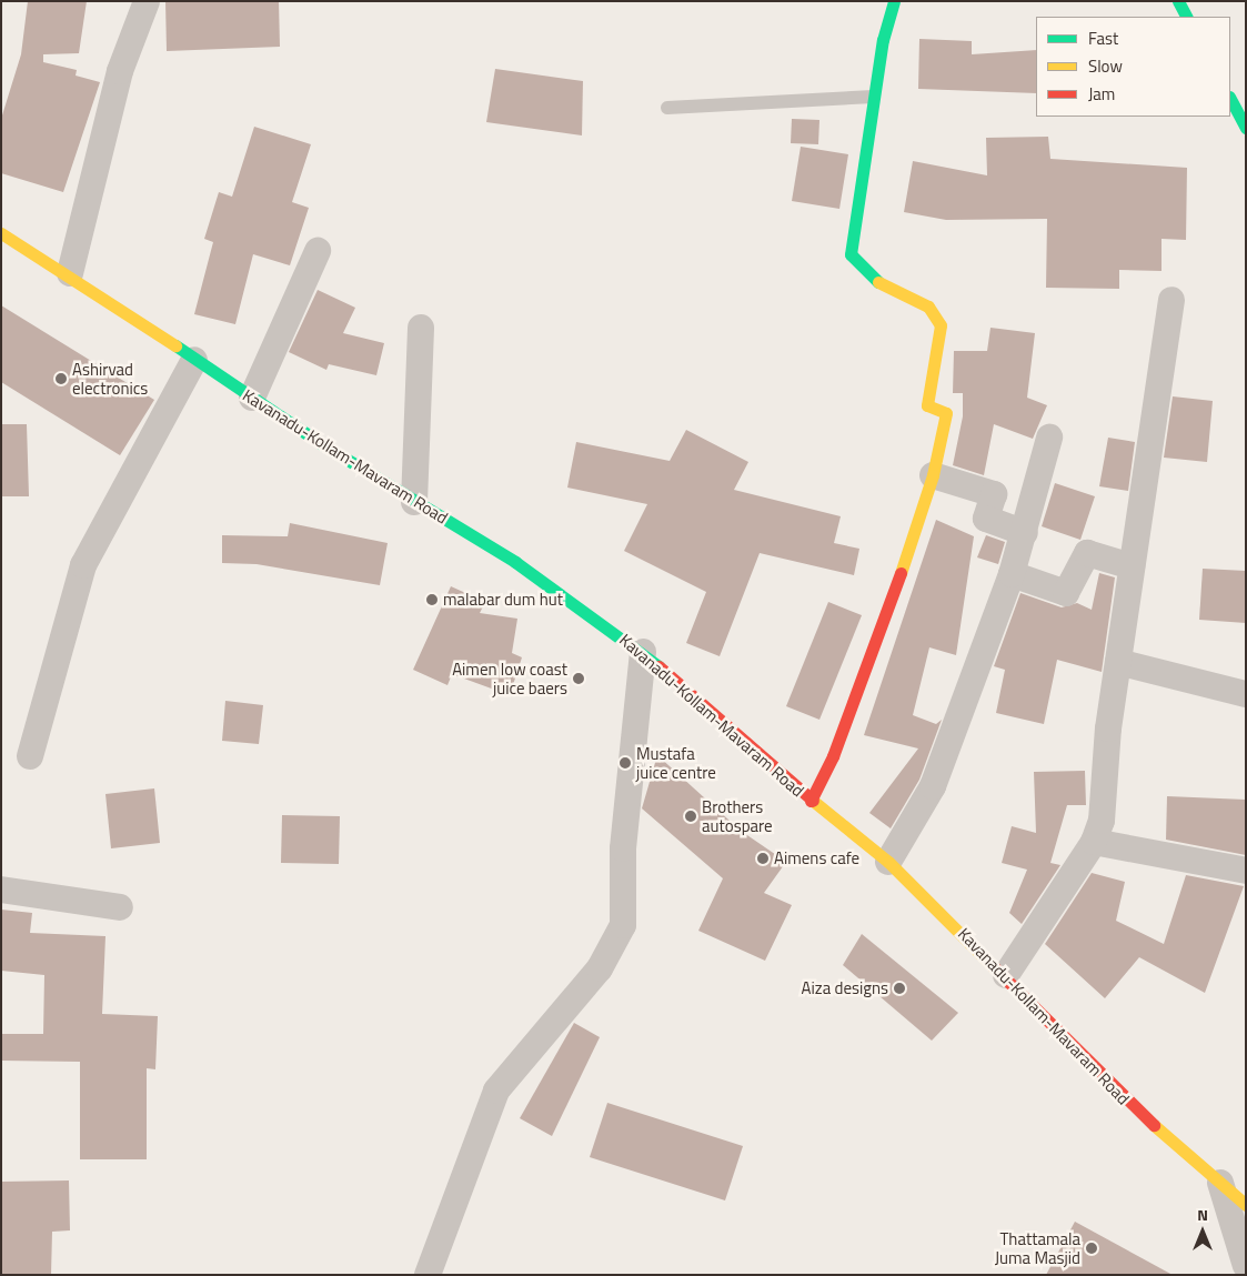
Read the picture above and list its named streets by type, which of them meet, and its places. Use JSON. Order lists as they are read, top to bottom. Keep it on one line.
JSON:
{"streets":{"main road":["Kavanadu-Kollam-Mavaram Road"]},"places":["Ashirvad electronics","malabar dum hut","Aimen low coast juice baers","Mustafa juice centre","Brothers autospare","Aimens cafe","Aiza designs","Thattamala Juma Masjid"],"legend":["Fast","Slow","Jam"],"north":"top"}
